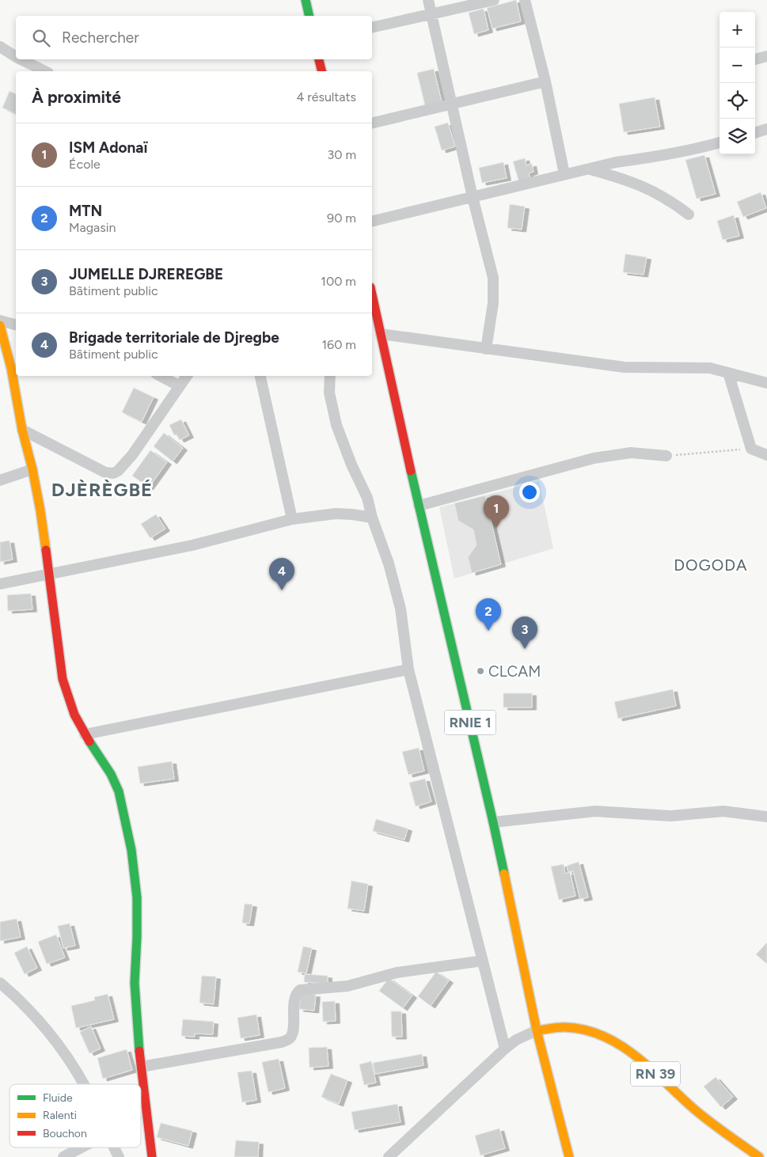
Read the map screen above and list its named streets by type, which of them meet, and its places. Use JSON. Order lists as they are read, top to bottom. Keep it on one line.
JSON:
{"streets":{"main road":["RNIE 1","RN 39"]},"crossings":[["RNIE 1","RN 39"]],"districts":["DJÈRÈGBÉ","DOGODA"],"places":["CLCAM"],"legend":["Fluide","Ralenti","Bouchon"],"page":{"map_buttons":["+","−"],"search":"Rechercher","heading":["À proximité","4 résultats"],"list":[{"mark":"1","name":"ISM Adonaï","note":"École","value":"30 m"},{"mark":"2","name":"MTN","note":"Magasin","value":"90 m"},{"mark":"3","name":"JUMELLE DJREREGBE","note":"Bâtiment public","value":"100 m"},{"mark":"4","name":"Brigade territoriale de Djregbe","note":"Bâtiment public","value":"160 m"}],"pins":["1","4","2","3"]}}
